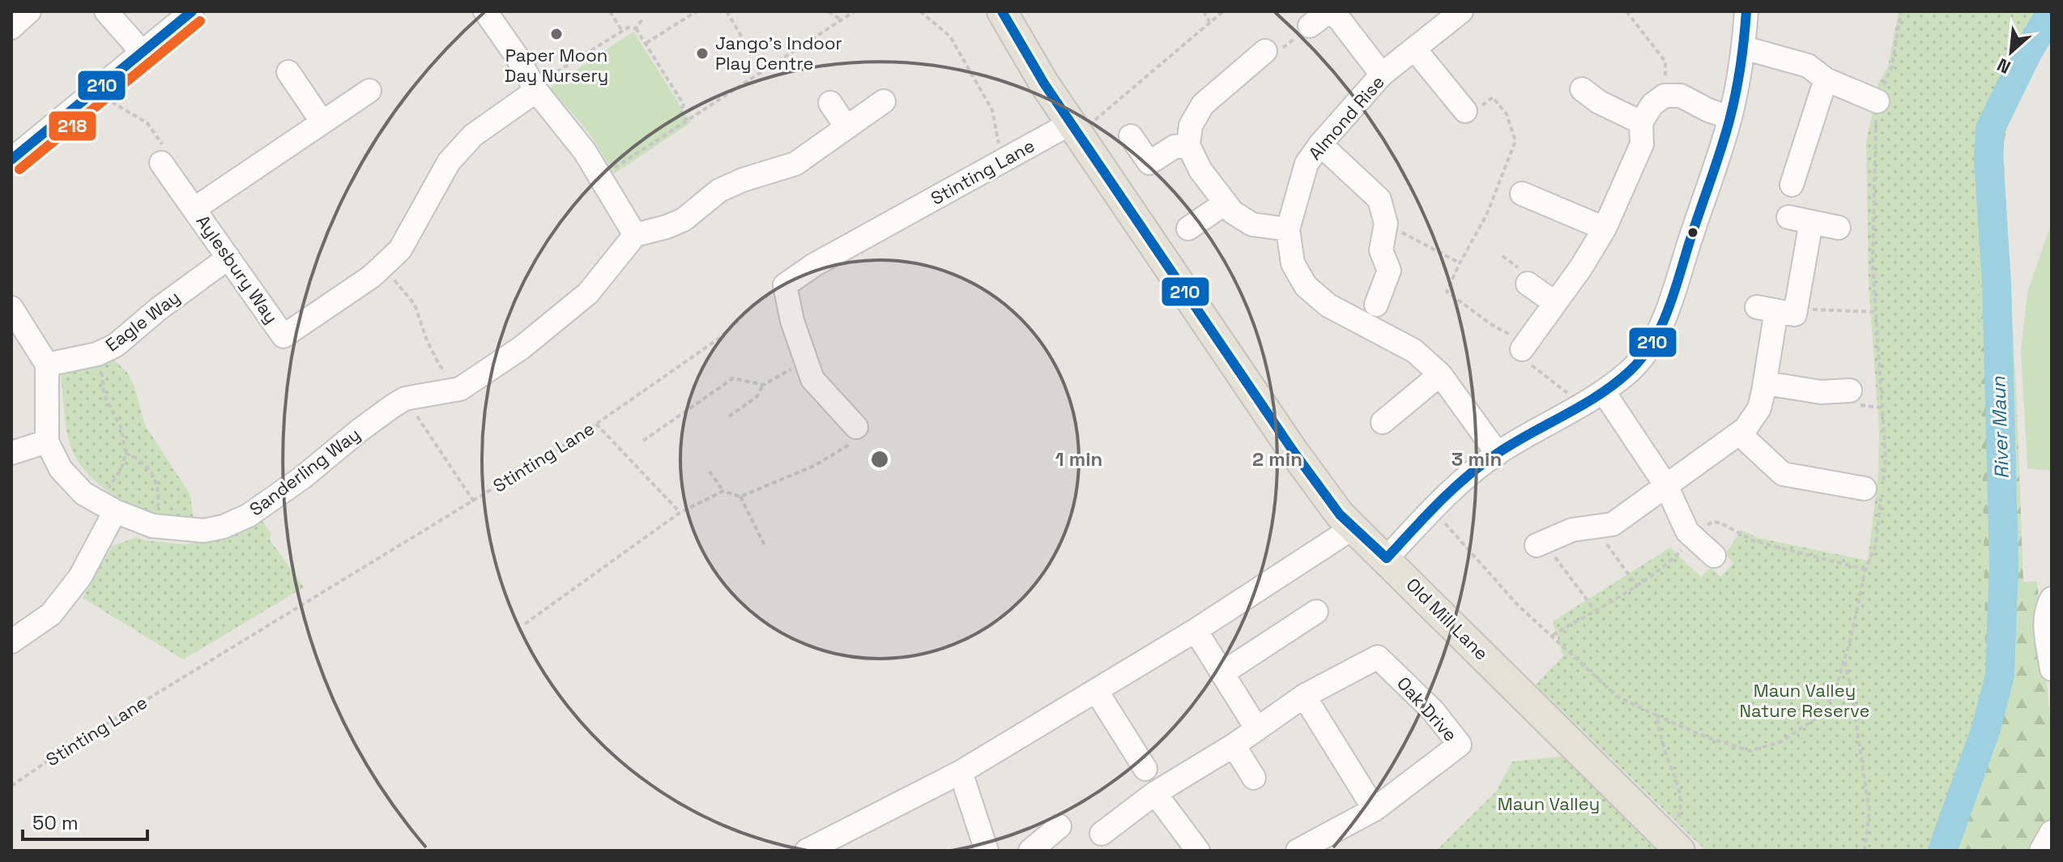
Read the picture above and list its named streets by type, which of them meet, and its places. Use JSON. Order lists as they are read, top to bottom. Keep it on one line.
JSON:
{"streets":{"main road":["Old Mill Lane"],"street":["Almond Rise","Stinting Lane","Aylesbury Way","Eagle Way","Sanderling Way","Oak Drive"]},"crossings":[["Stinting Lane","Old Mill Lane"],["Aylesbury Way","Eagle Way"],["Eagle Way","Sanderling Way"]],"water":["River Maun"],"parks":["Maun Valley Nature Reserve","Maun Valley"],"places":["Paper Moon Day Nursery","Jango's Indoor Play Centre"],"lines":["transit line 210","transit line 218"],"scale_bar":"50 m","north":"bottom left","rings":["1 min","2 min","3 min"]}
